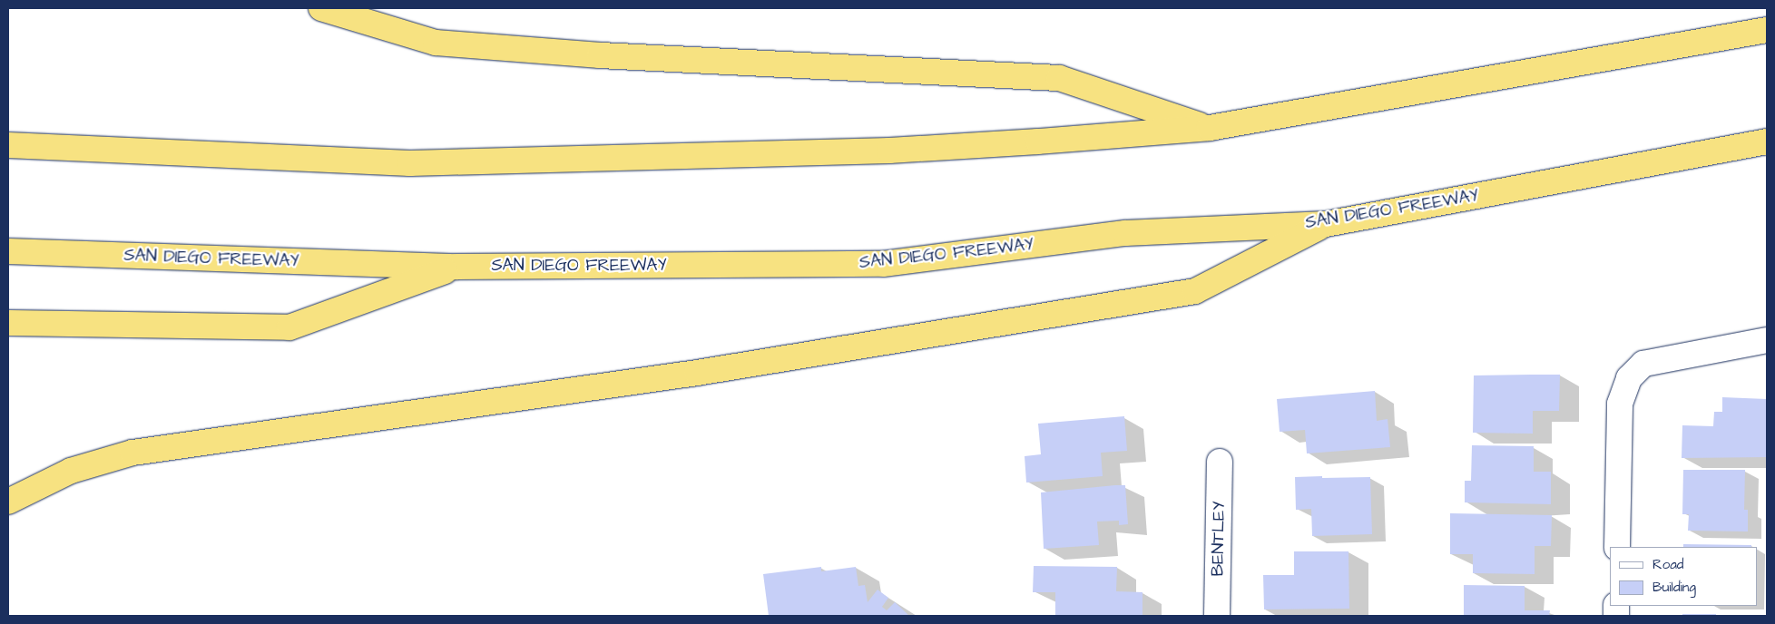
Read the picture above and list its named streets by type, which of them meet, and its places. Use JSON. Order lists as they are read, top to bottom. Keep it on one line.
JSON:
{"streets":{"highway":["SAN DIEGO FREEWAY"],"street":["BENTLEY"]},"legend":["Road","Building"]}
